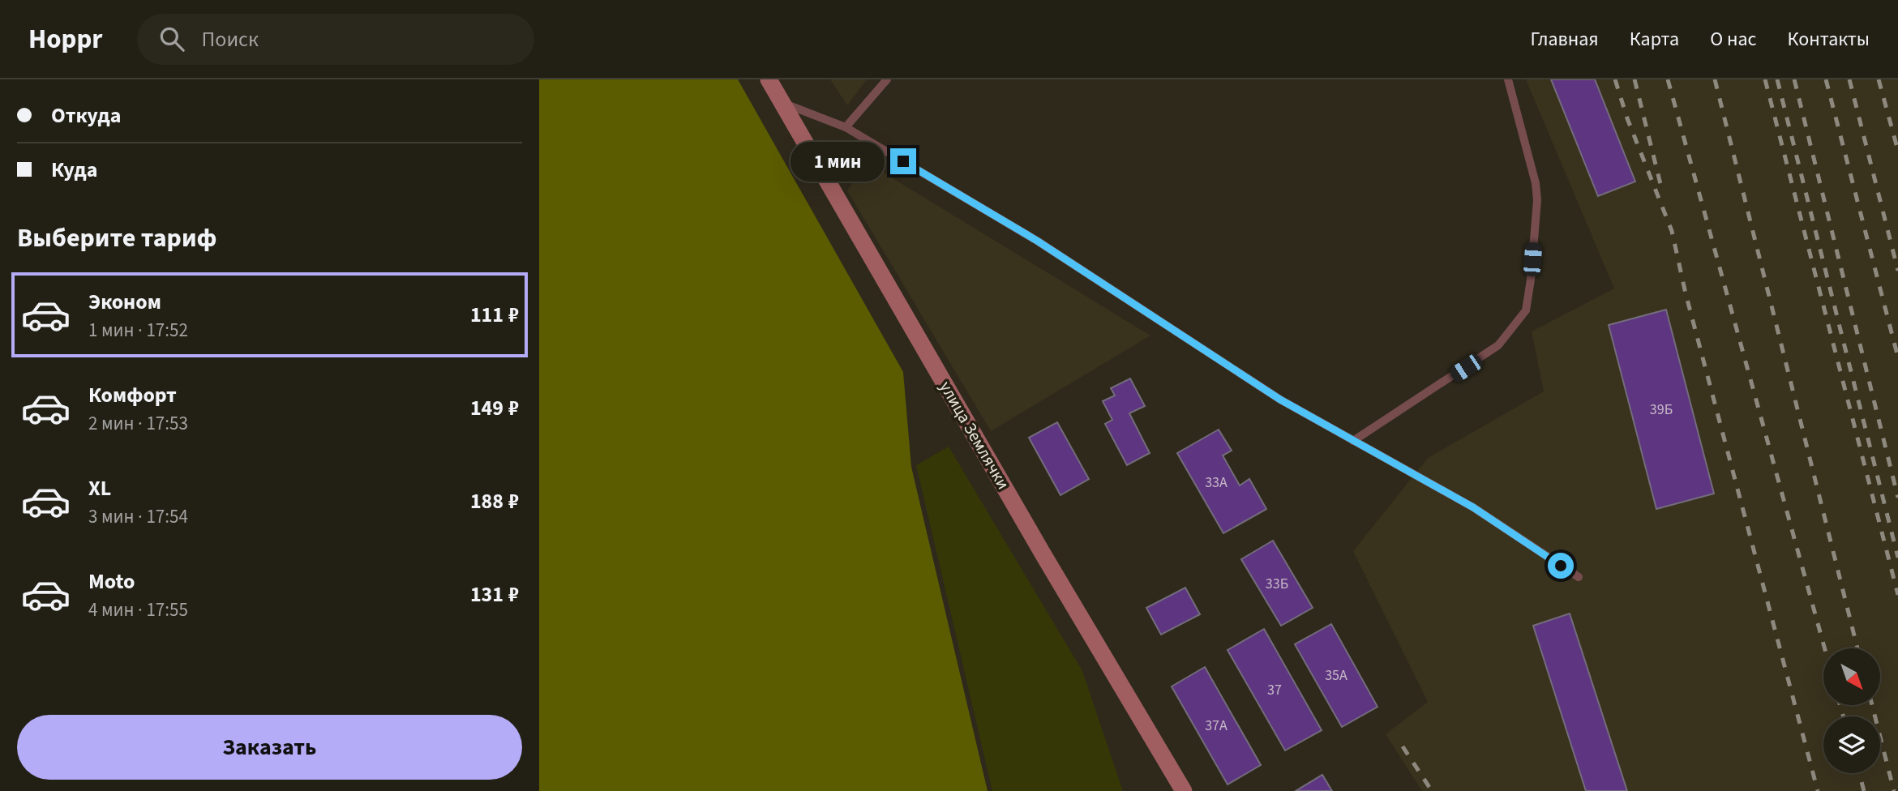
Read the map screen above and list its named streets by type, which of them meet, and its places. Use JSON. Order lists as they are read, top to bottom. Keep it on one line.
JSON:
{"streets":{"street":["улица Землячки"]},"house_numbers":["39Б","33А","33Б","35А","37","37А"],"north":"bottom right","page":{"header":"Hoppr","search":"Поиск","nav":["Главная","Карта","О нас","Контакты"],"banner":["Откуда","Куда"],"bubble":"1 мин","heading":"Выберите тариф","list":[{"name":"Эконом","note":"1 мин · 17:52","value":"111 ₽"},{"name":"Комфорт","note":"2 мин · 17:53","value":"149 ₽"},{"name":"XL","note":"3 мин · 17:54","value":"188 ₽"},{"name":"Moto","note":"4 мин · 17:55","value":"131 ₽"}],"buttons":"Заказать"}}
